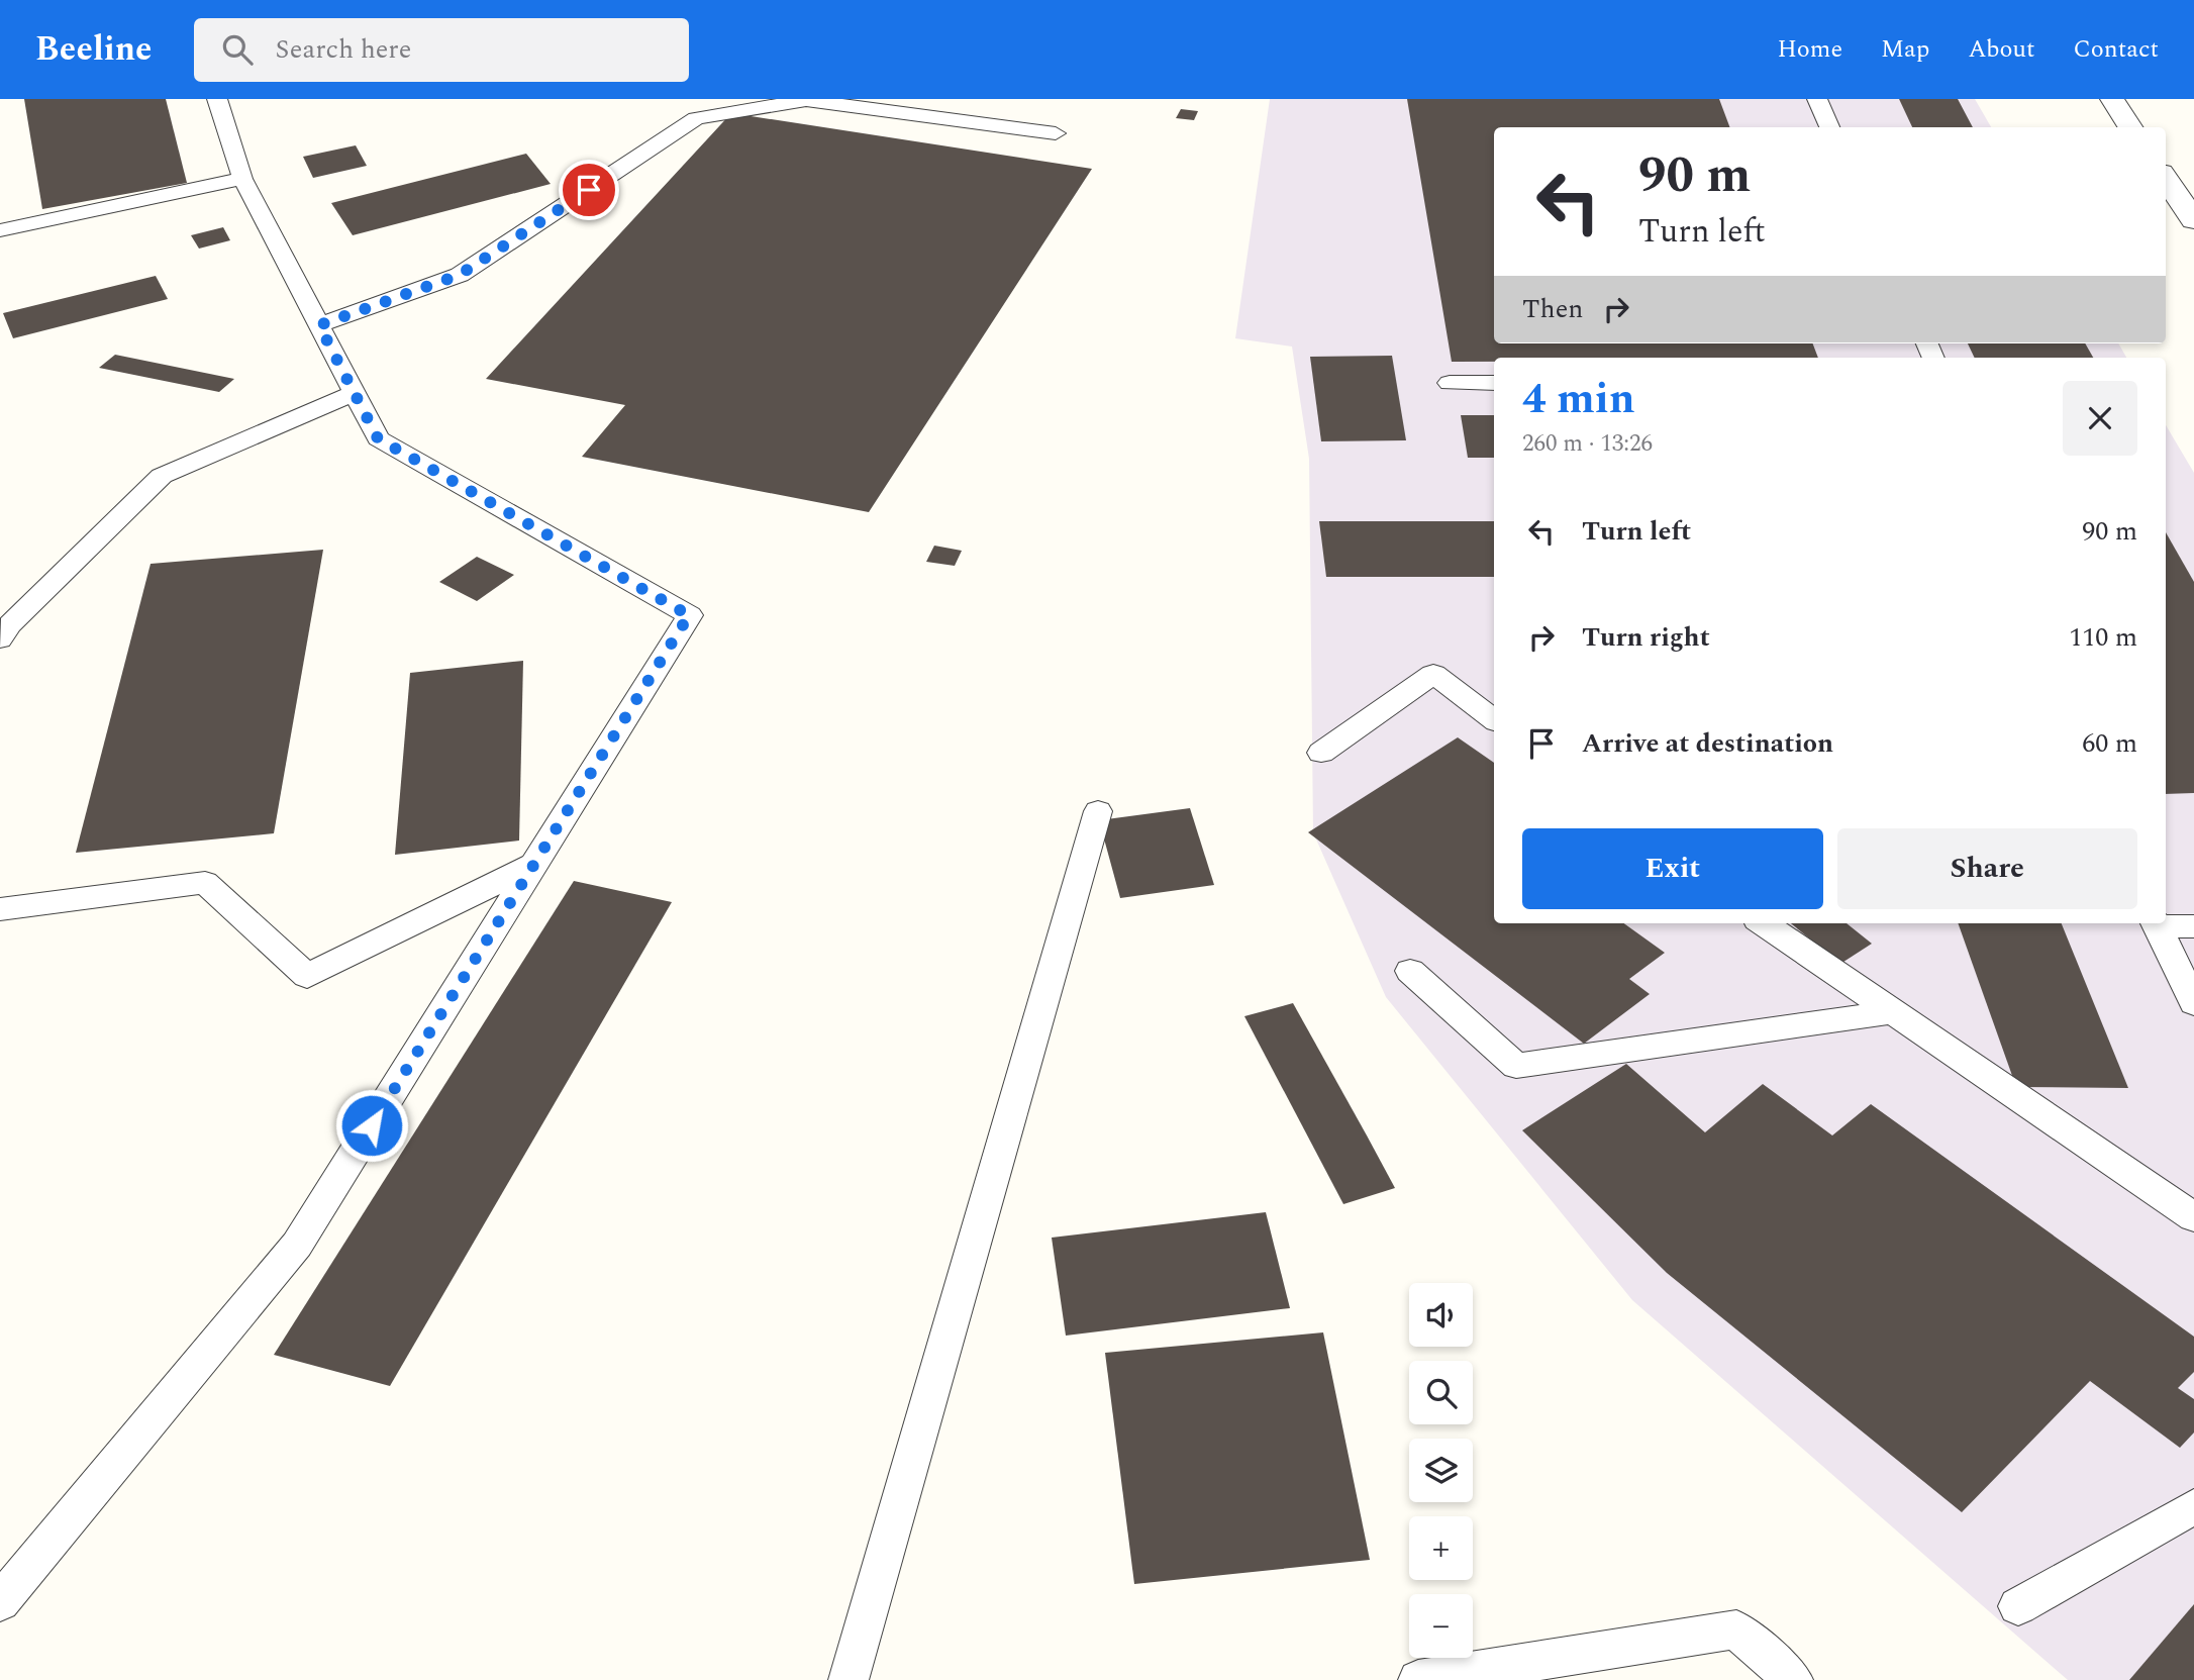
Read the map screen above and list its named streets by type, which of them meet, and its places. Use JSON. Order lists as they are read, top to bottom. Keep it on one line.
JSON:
{"page":{"header":"Beeline","search":"Search here","nav":["Home","Map","About","Contact"],"turn":["90 m","Turn left"],"then":"Then","heading":["4 min","260 m · 13:26"],"list":[{"name":"Turn left","value":"90 m"},{"name":"Turn right","value":"110 m"},{"name":"Arrive at destination","value":"60 m"}],"buttons":["Exit","Share"],"map_buttons":["+","−"]}}
